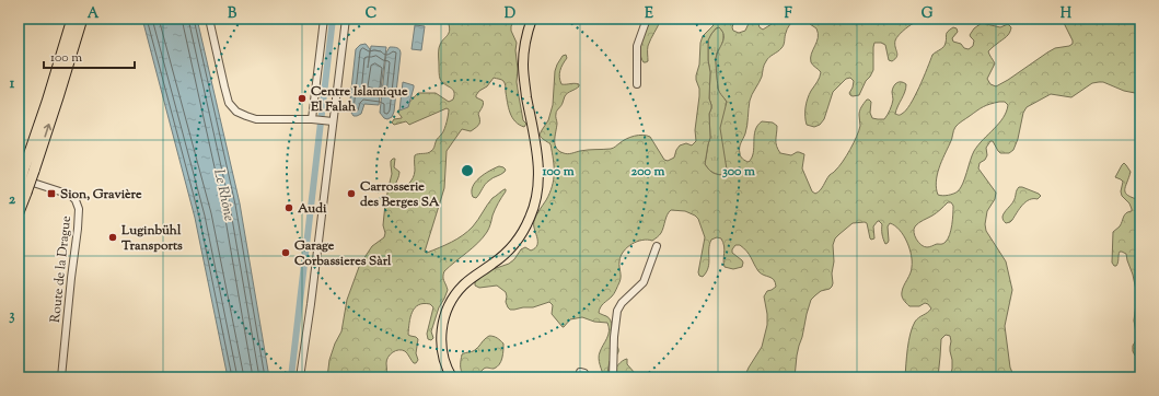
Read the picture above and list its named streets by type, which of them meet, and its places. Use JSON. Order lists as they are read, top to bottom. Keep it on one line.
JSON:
{"streets":{"street":["Route de la Drague"]},"water":["Le Rhône"],"places":{"other":["Centre Islamique El Falah","Carrosserie des Berges SA","Audi","Luginbühl Transports","Garage Corbassieres Sàrl"],"transit":["Sion, Gravière"]},"scale_bar":"100 m","grid":{"columns":["A","B","C","D","E","F","G","H"],"rows":["1","2","3"]},"rings":["100 m","200 m","300 m"]}
